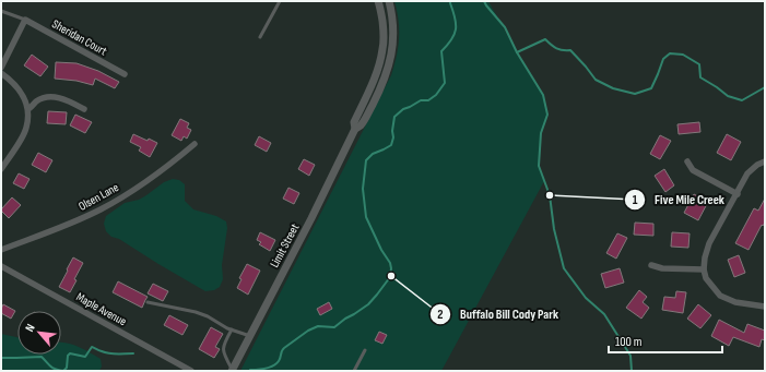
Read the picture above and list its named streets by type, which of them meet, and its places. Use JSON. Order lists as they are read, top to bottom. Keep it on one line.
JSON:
{"streets":{"street":["Sheridan Court","Olsen Lane","Limit Street","Maple Avenue"]},"places":["Five Mile Creek","Buffalo Bill Cody Park"],"scale_bar":"100 m","north":"top left"}
